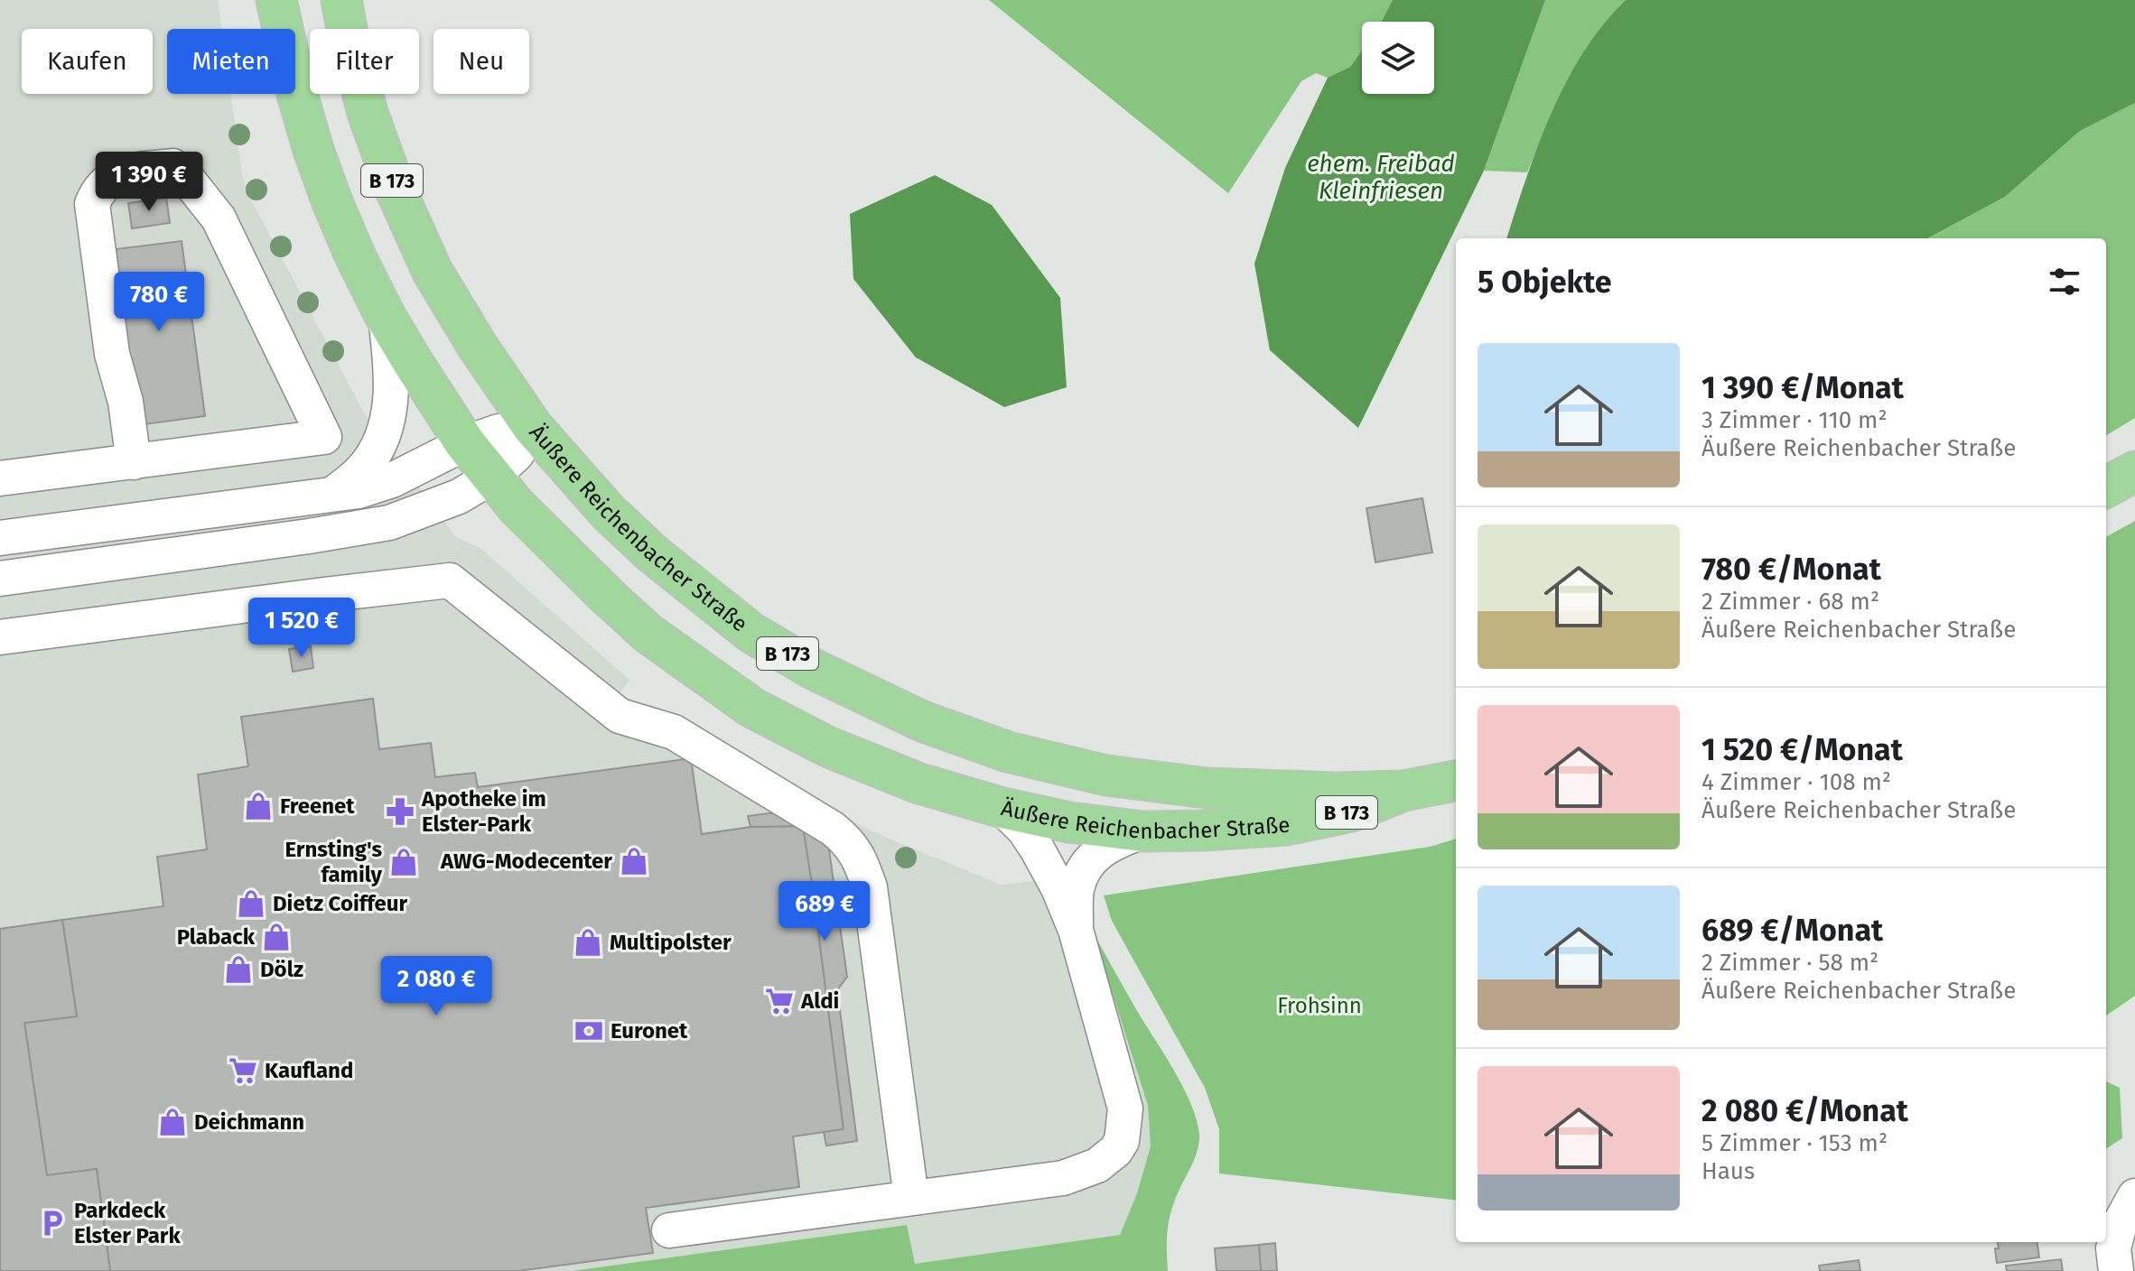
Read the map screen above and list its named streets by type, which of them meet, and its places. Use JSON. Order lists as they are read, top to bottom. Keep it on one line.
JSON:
{"streets":{"main road":["B 173","Äußere Reichenbacher Straße"]},"crossings":[["B 173","Äußere Reichenbacher Straße"]],"water":["ehem. Freibad Kleinfriesen"],"parks":["Frohsinn"],"places":{"shop":["Freenet","AWG-Modecenter","Ernsting's family","Dietz Coiffeur","Plaback","Multipolster","Dölz","Deichmann"],"pharmacy":["Apotheke im Elster-Park"],"supermarket":["Aldi","Kaufland"],"bank":["Euronet"],"parking":["Parkdeck Elster Park"]},"page":{"chip":["Kaufen","Mieten","Filter","Neu"],"price":["1 390 €","780 €","1 520 €","689 €","2 080 €"],"heading":"5 Objekte","list":[{"name":"1 390 €/Monat","note":"3 Zimmer · 110 m² · Äußere Reichenbacher Straße"},{"name":"780 €/Monat","note":"2 Zimmer · 68 m² · Äußere Reichenbacher Straße"},{"name":"1 520 €/Monat","note":"4 Zimmer · 108 m² · Äußere Reichenbacher Straße"},{"name":"689 €/Monat","note":"2 Zimmer · 58 m² · Äußere Reichenbacher Straße"},{"name":"2 080 €/Monat","note":"5 Zimmer · 153 m² · Haus"}]}}
